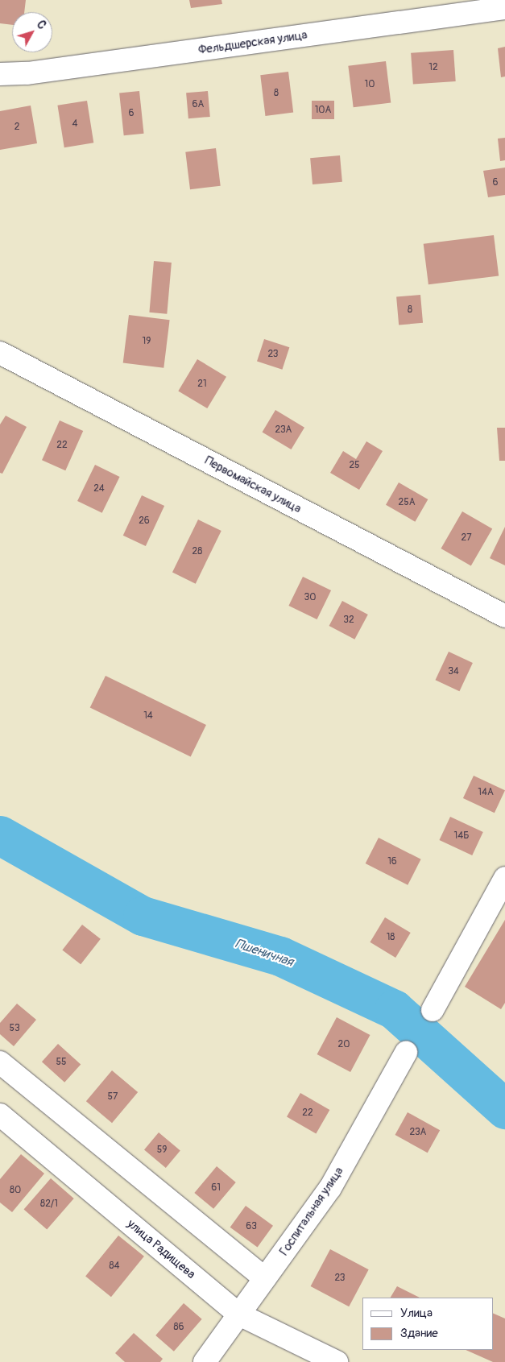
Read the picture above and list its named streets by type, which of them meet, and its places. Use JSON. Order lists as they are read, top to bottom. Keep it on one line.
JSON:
{"streets":{"street":["Фельдшерская улица","Первомайская улица","Госпитальная улица","улица Радищева"]},"crossings":[["Госпитальная улица","улица Радищева"]],"water":["Пшеничная"],"house_numbers":["12","10","8","6А","10А","6","4","2","6","8","19","23","21","23А","22","25","24","25А","26","27","28","30","32","34","14","14А","14Б","16","18","53","20","55","57","22","23А","59","61","80","82/1","63","84","23","86"],"legend":["Улица","Здание"],"north":"top right"}
